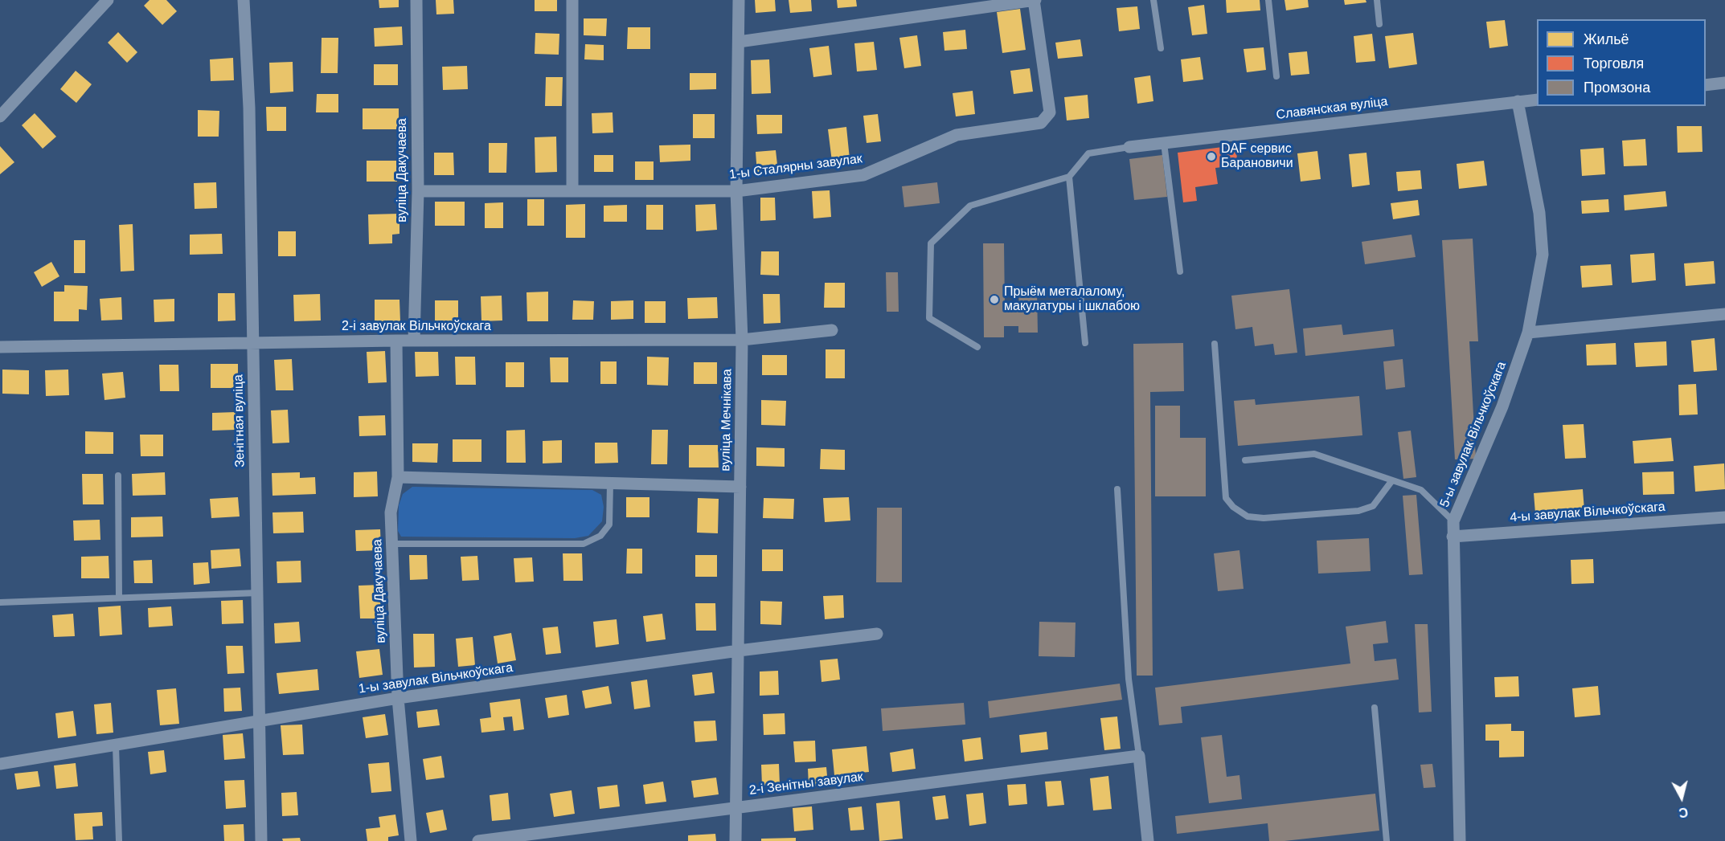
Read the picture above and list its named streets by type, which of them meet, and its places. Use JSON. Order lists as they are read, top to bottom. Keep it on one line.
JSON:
{"streets":{"street":["Славянская вуліца","1-ы Сталярны завулак","вуліца Дакучаева","2-і завулак Вільчкоўскага","вуліца Мечнікава","Зенітная вуліца","5-ы завулак Вільчкоўскага","4-ы завулак Вільчкоўскага","1-ы завулак Вільчкоўскага","2-і Зенітны завулак"]},"crossings":[["Славянская вуліца","5-ы завулак Вільчкоўскага"],["1-ы Сталярны завулак","вуліца Дакучаева"],["1-ы Сталярны завулак","вуліца Мечнікава"],["вуліца Дакучаева","2-і завулак Вільчкоўскага"],["вуліца Дакучаева","1-ы завулак Вільчкоўскага"],["2-і завулак Вільчкоўскага","вуліца Мечнікава"],["2-і завулак Вільчкоўскага","Зенітная вуліца"],["вуліца Мечнікава","1-ы завулак Вільчкоўскага"],["вуліца Мечнікава","2-і Зенітны завулак"],["Зенітная вуліца","1-ы завулак Вільчкоўскага"],["5-ы завулак Вільчкоўскага","4-ы завулак Вільчкоўскага"]],"places":["DAF сервис Барановичи","Прыём металалому, макулатуры і шклабою"],"legend":["Жильё","Торговля","Промзона"],"north":"bottom"}
